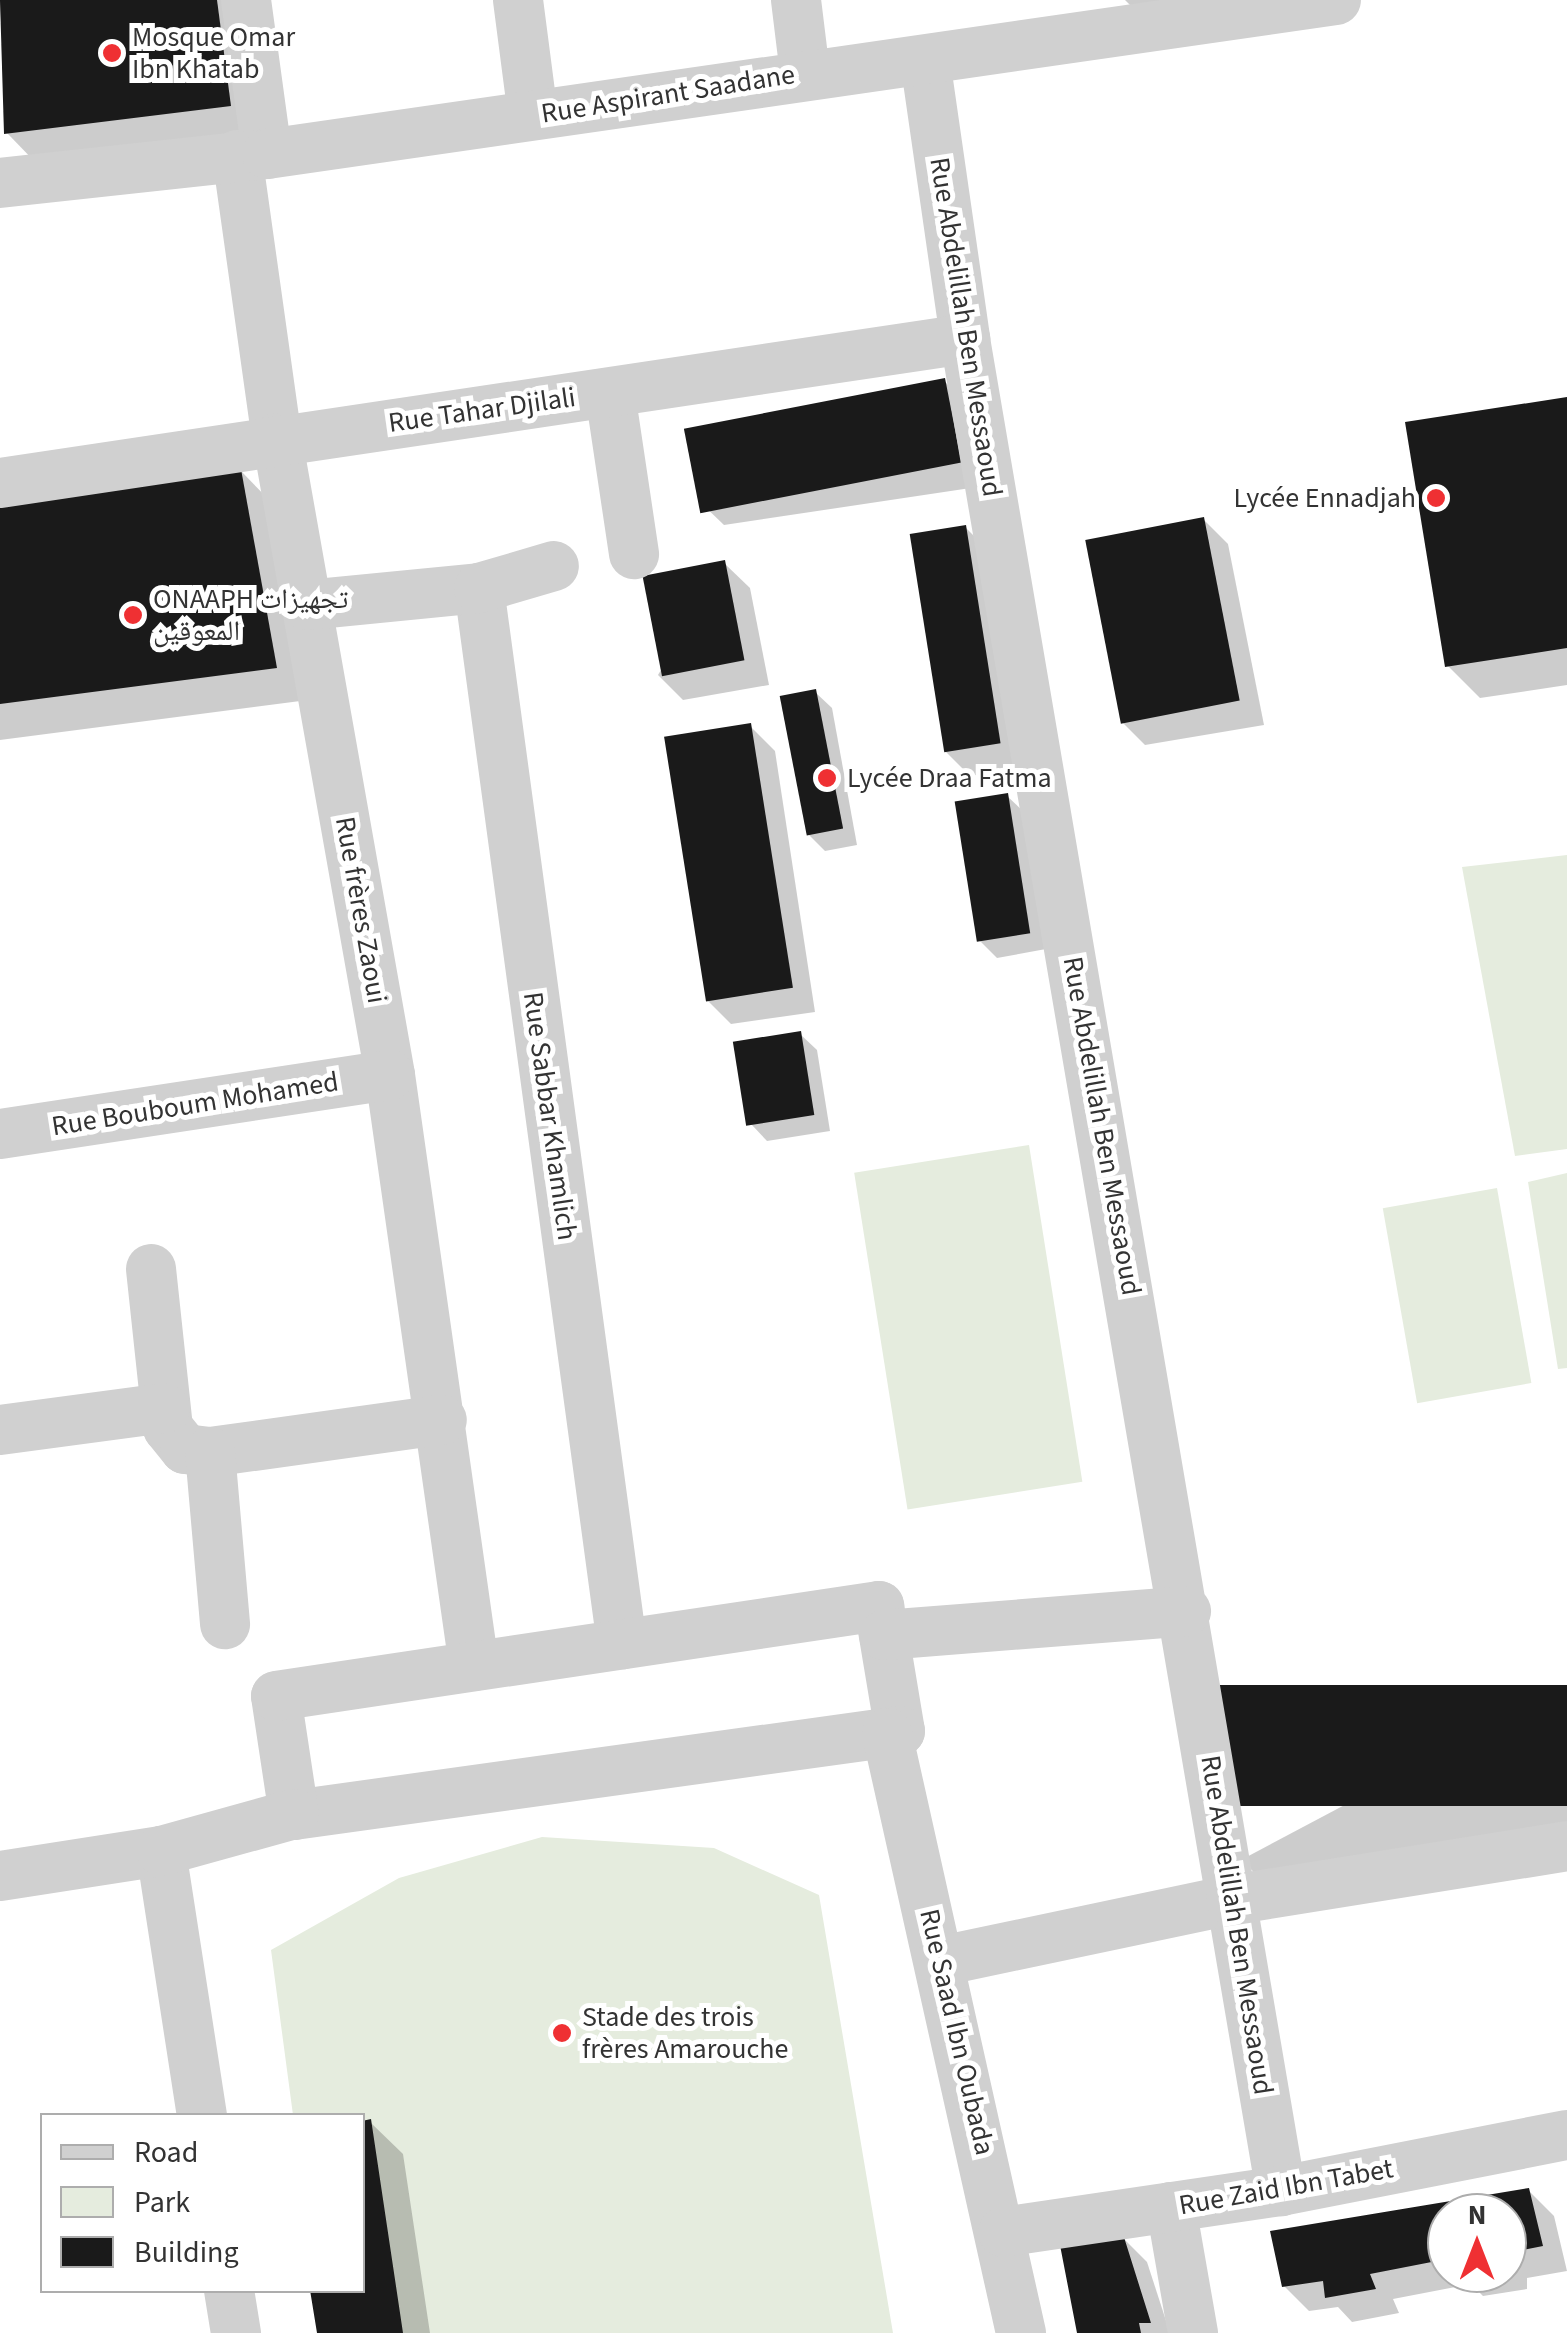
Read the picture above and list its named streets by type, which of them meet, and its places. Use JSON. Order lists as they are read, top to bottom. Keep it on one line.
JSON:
{"streets":{"street":["Rue Aspirant Saadane","Rue Abdelillah Ben Messaoud","Rue Tahar Djilali","Rue frères Zaoui","Rue Bouboum Mohamed","Rue Sabbar Khamlich","Rue Saad Ibn Oubada","Rue Zaid Ibn Tabet"]},"crossings":[["Rue Aspirant Saadane","Rue Abdelillah Ben Messaoud"],["Rue Aspirant Saadane","Rue frères Zaoui"],["Rue Abdelillah Ben Messaoud","Rue Tahar Djilali"],["Rue Abdelillah Ben Messaoud","Rue Zaid Ibn Tabet"],["Rue Tahar Djilali","Rue frères Zaoui"],["Rue frères Zaoui","Rue Bouboum Mohamed"],["Rue Saad Ibn Oubada","Rue Zaid Ibn Tabet"]],"places":["Mosque Omar Ibn Khatab","Lycée Ennadjah","ONAAPH تجهيزات المعوقين","Lycée Draa Fatma","Stade des trois frères Amarouche"],"legend":["Road","Park","Building"],"north":"top"}
